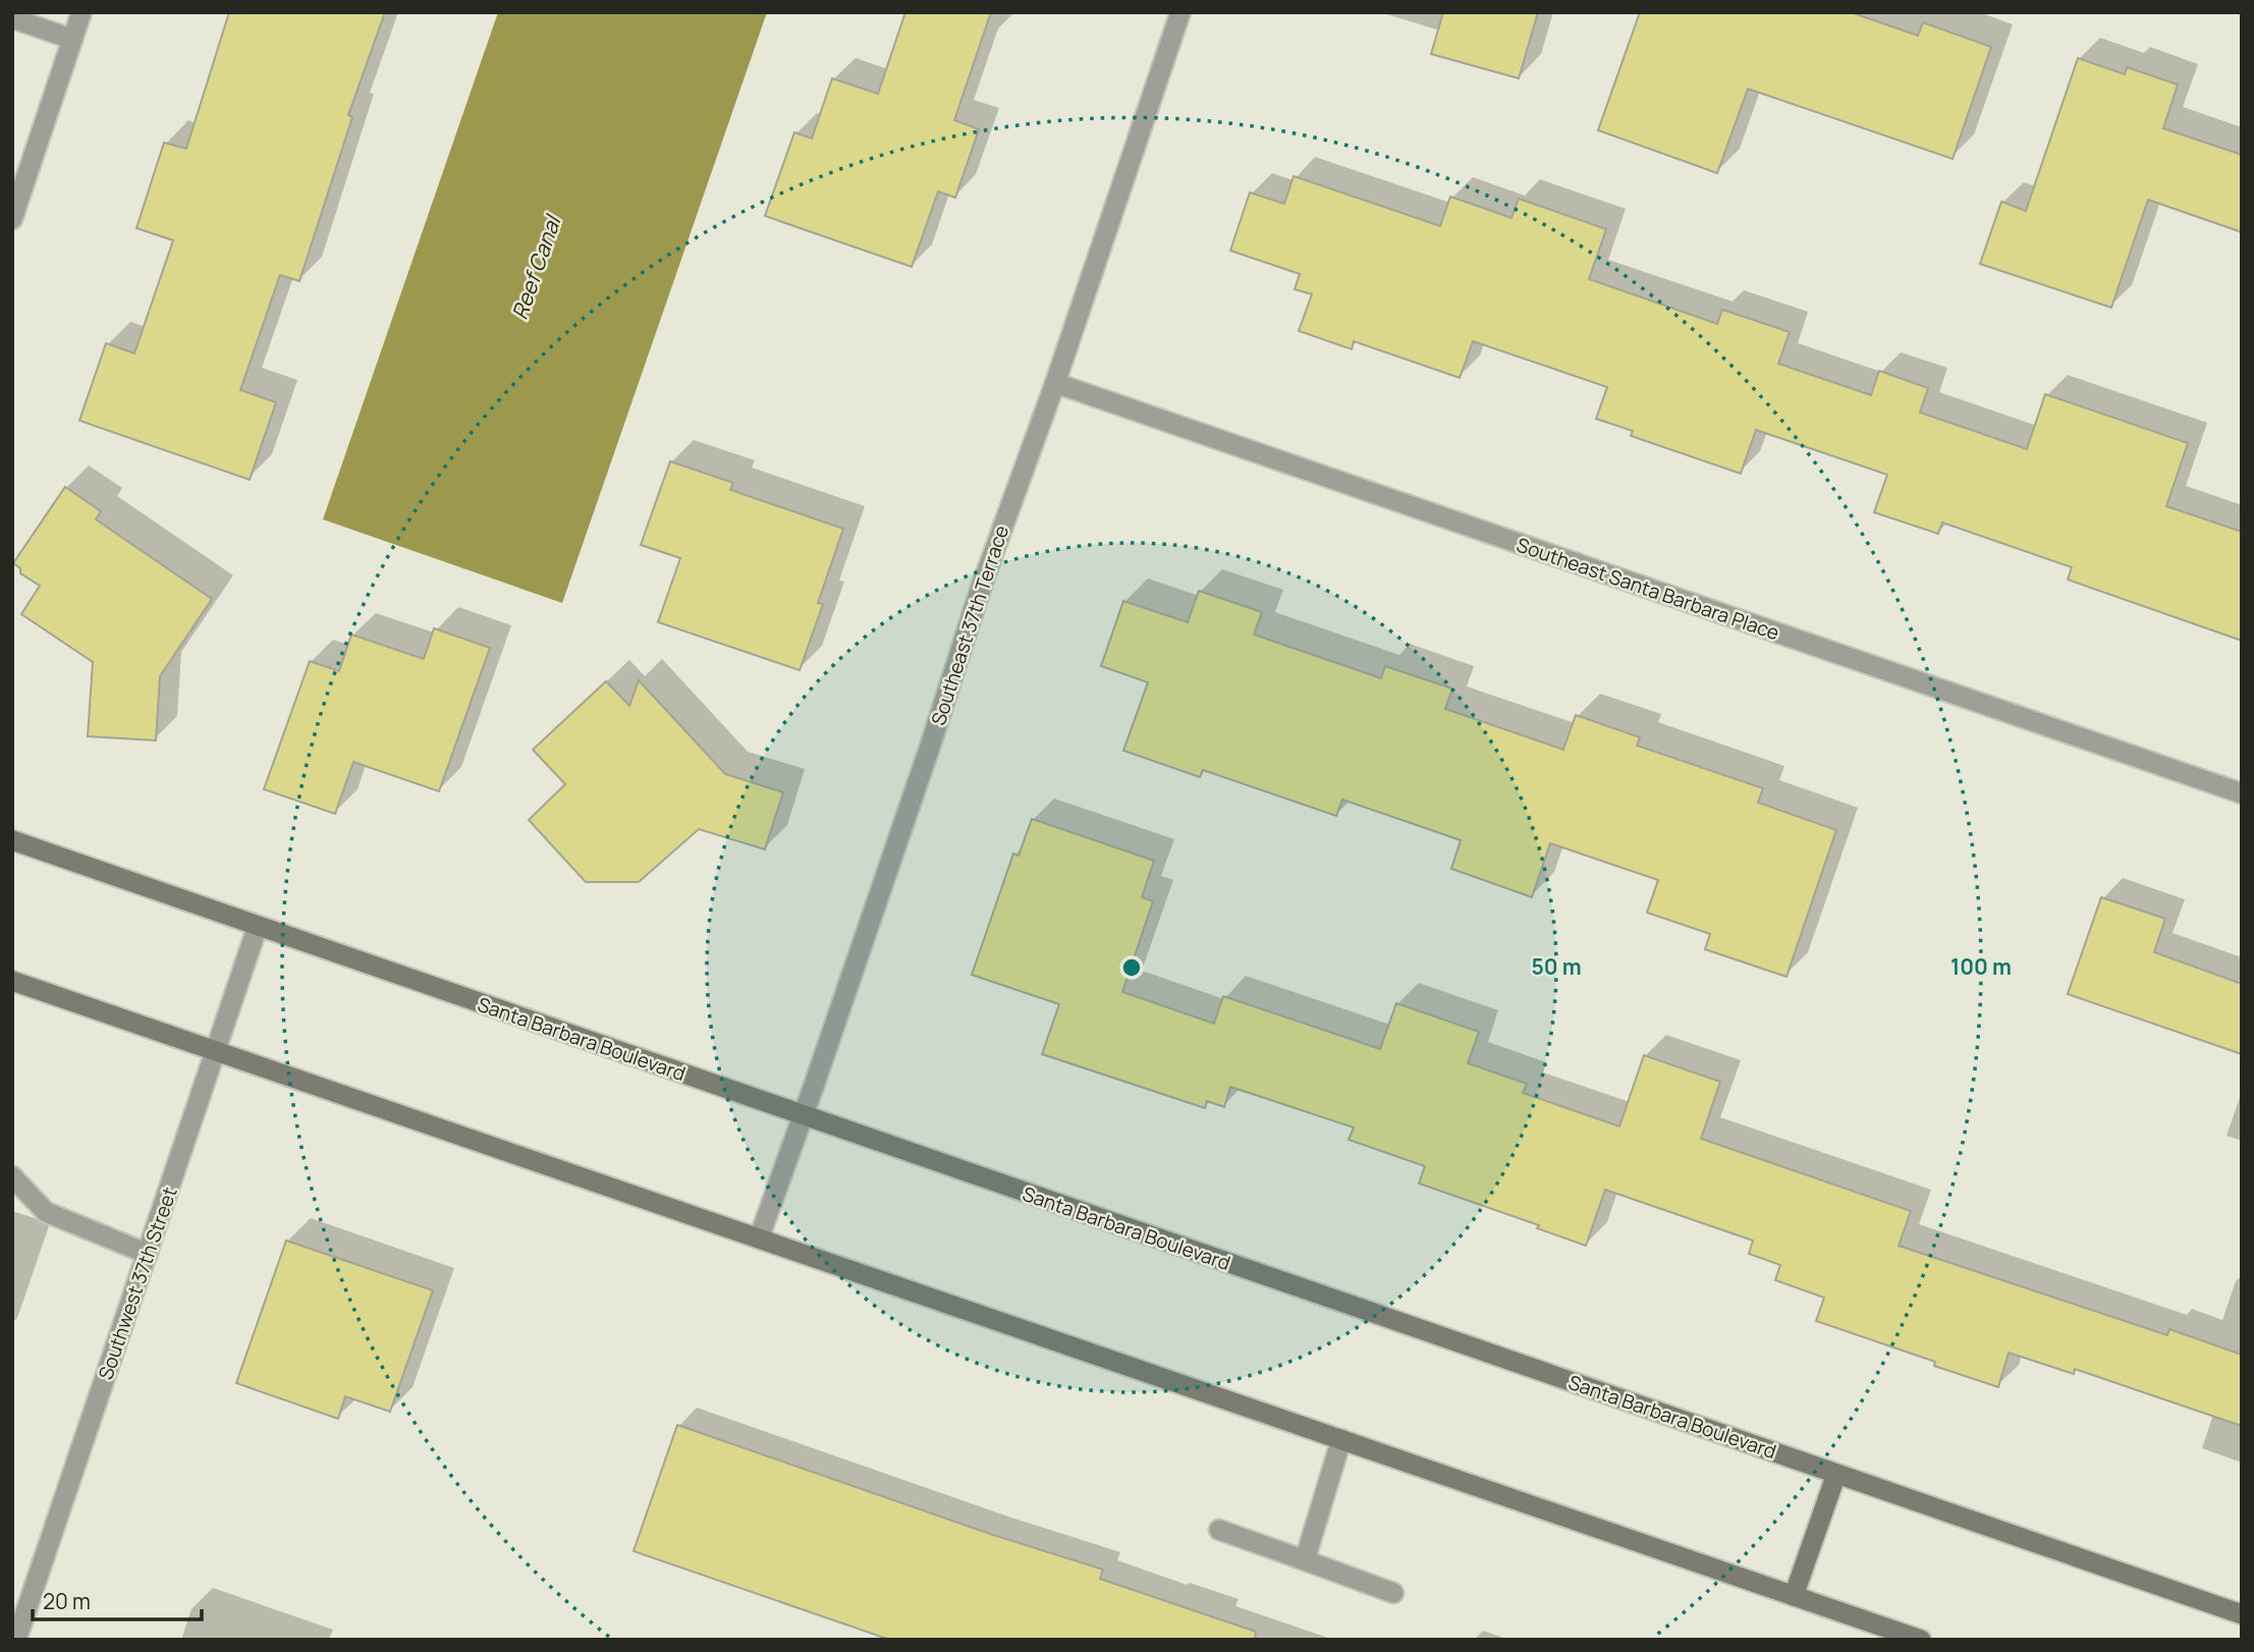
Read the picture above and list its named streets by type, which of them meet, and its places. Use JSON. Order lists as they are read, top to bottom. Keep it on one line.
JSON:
{"streets":{"main road":["Santa Barbara Boulevard"],"street":["Southeast Santa Barbara Place","Southeast 37th Terrace","Southwest 37th Street"]},"crossings":[["Southeast Santa Barbara Place","Southeast 37th Terrace"],["Southeast 37th Terrace","Santa Barbara Boulevard"],["Santa Barbara Boulevard","Southwest 37th Street"]],"water":["Reef Canal"],"scale_bar":"20 m","rings":["50 m","100 m"]}
